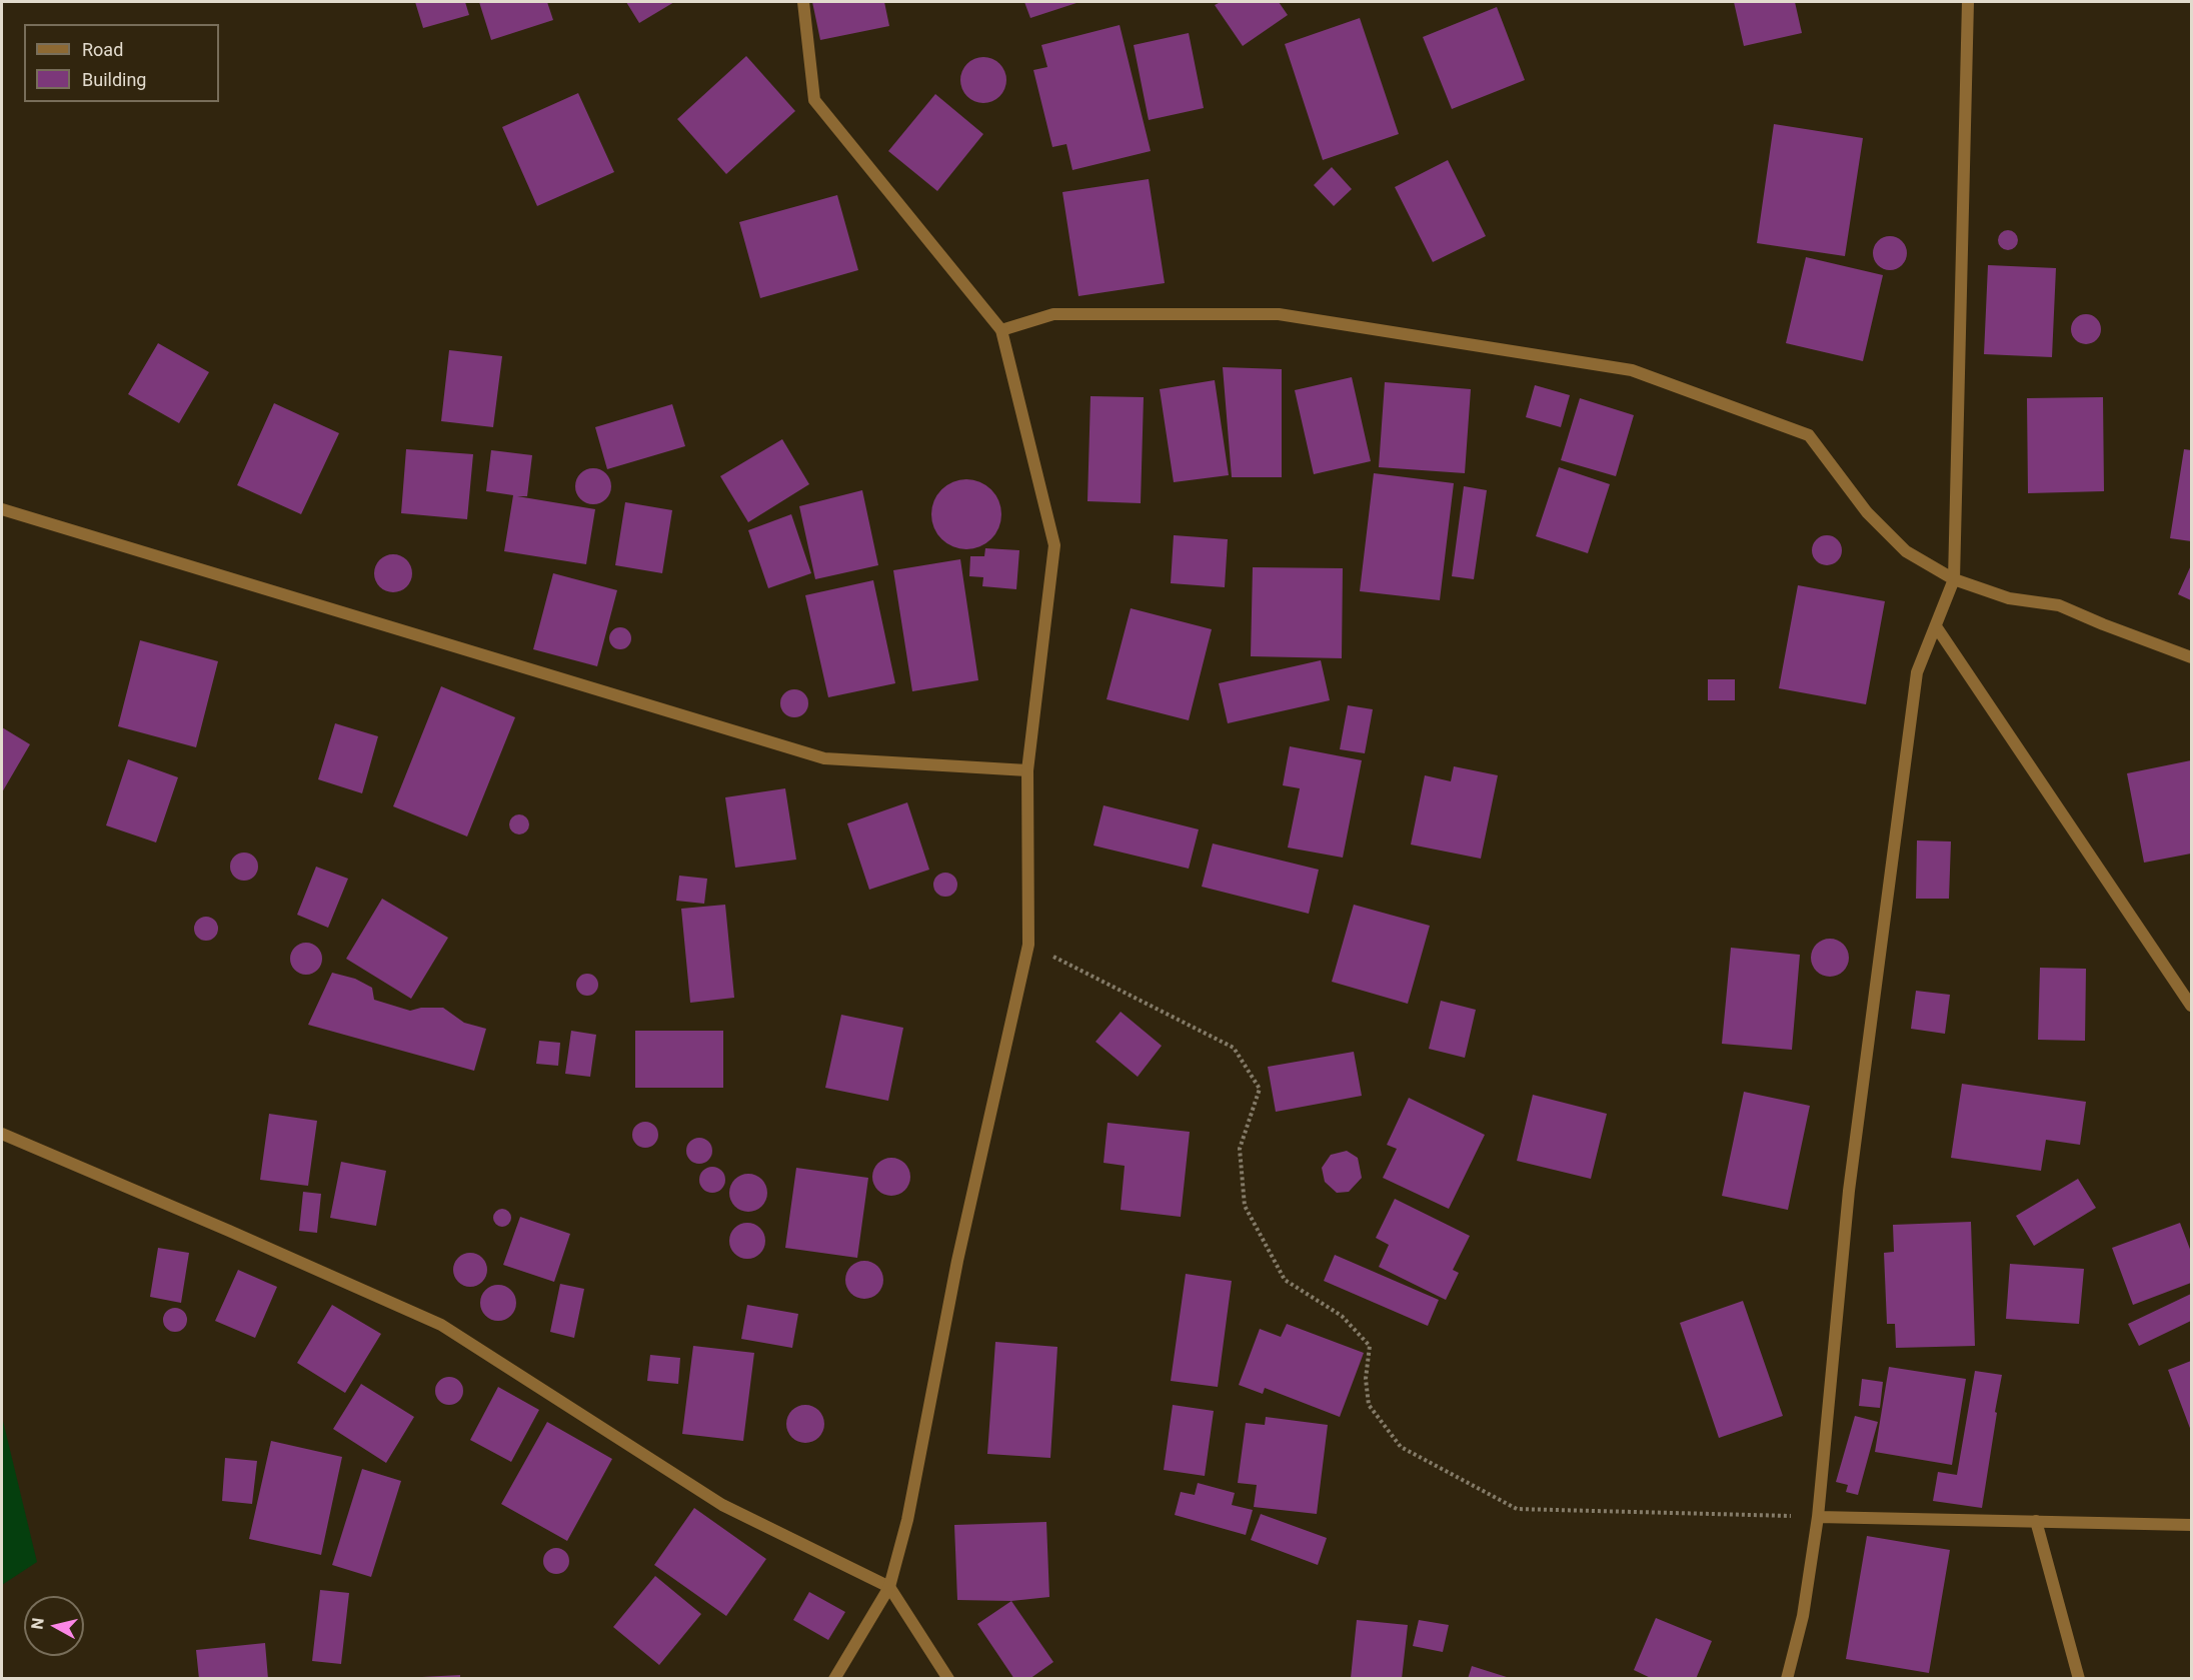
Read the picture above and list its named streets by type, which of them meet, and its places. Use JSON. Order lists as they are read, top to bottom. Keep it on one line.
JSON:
{"legend":["Road","Building"],"north":"left"}
